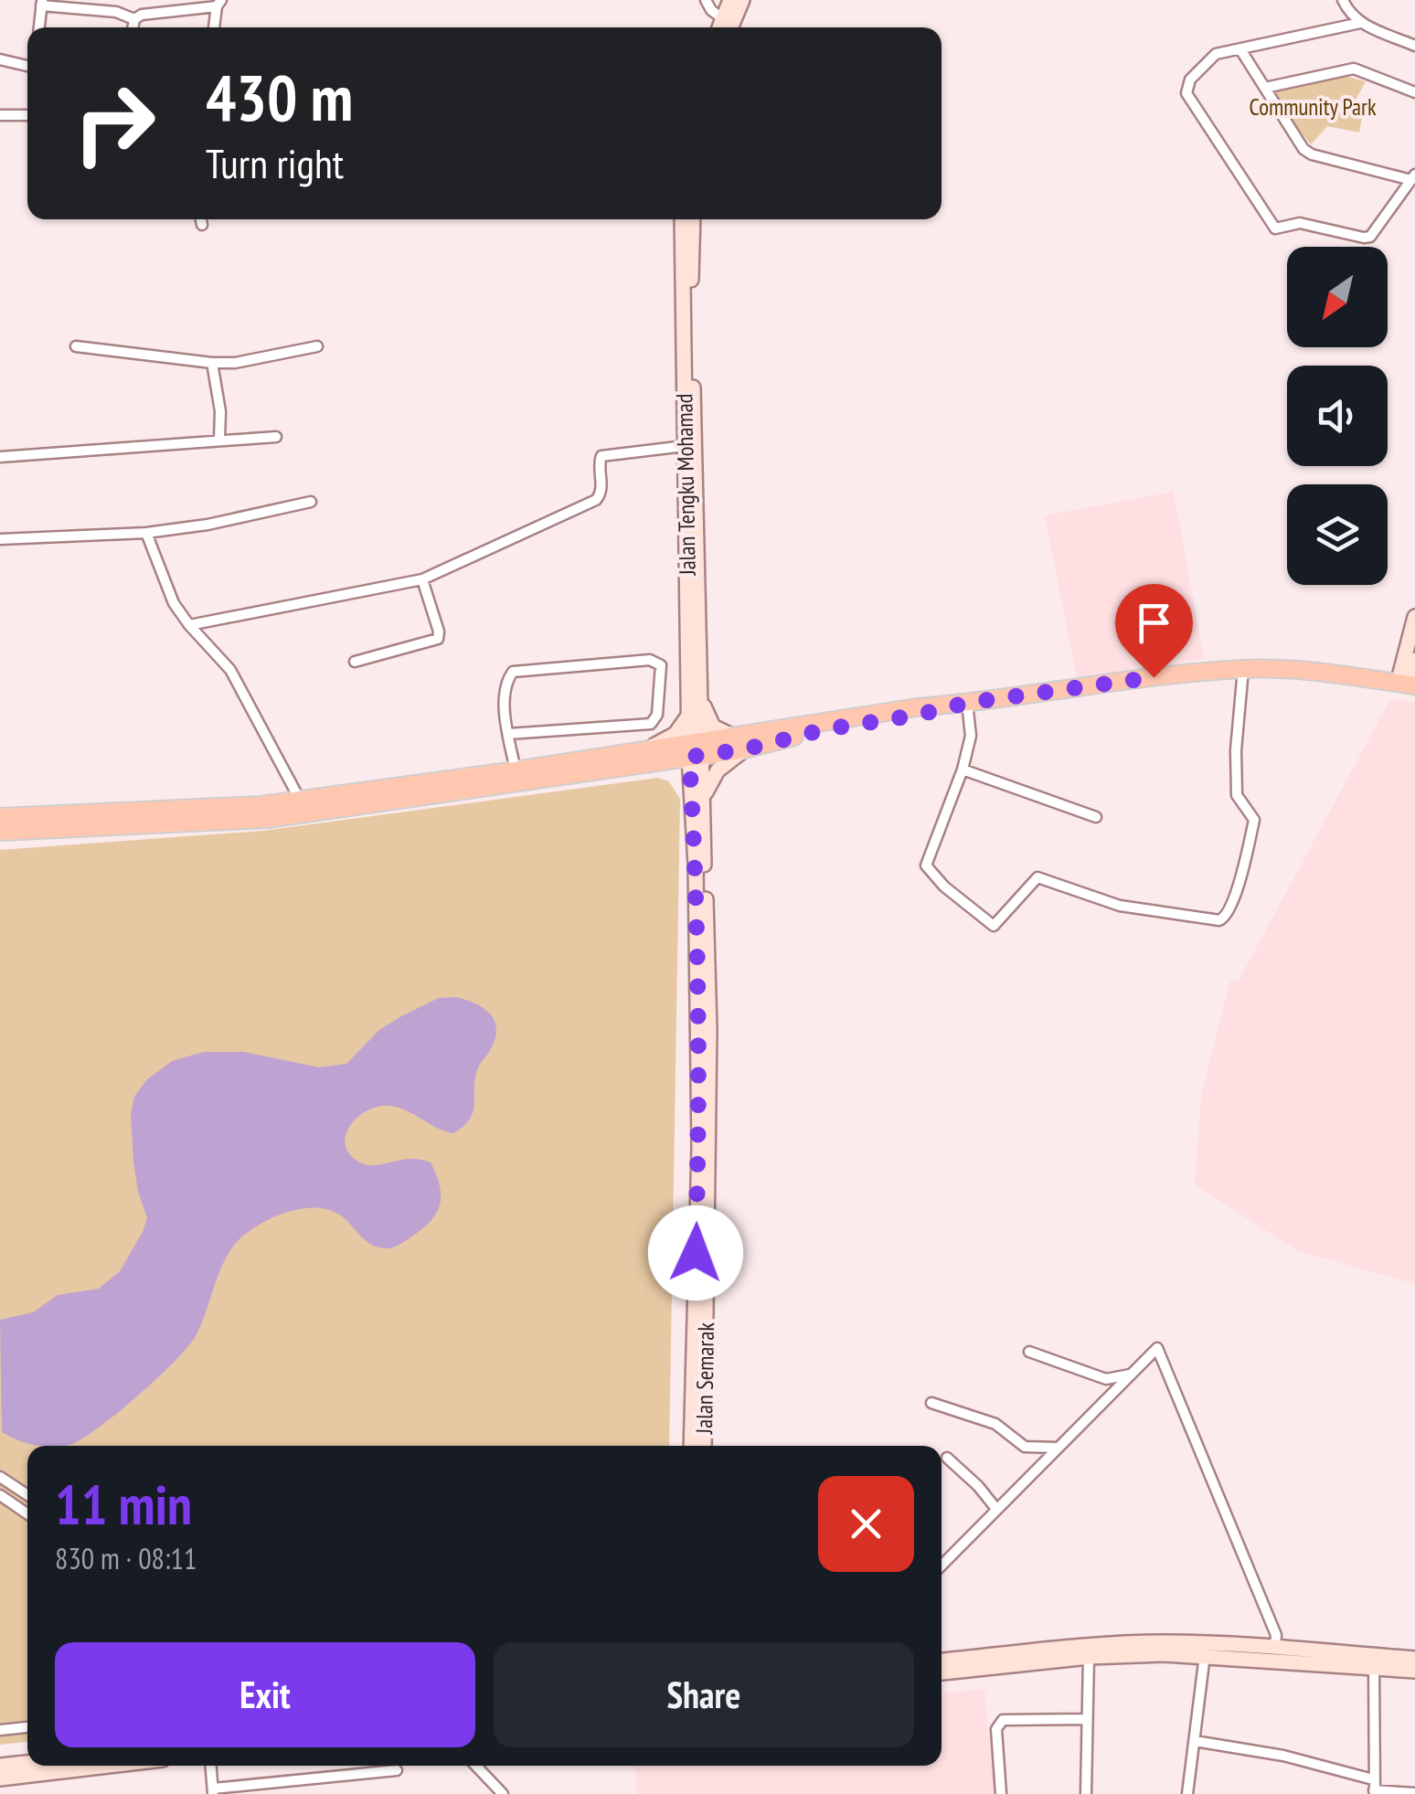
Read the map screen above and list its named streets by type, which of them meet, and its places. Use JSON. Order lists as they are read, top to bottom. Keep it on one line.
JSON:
{"streets":{"main road":["Jalan Tengku Mohamad","Jalan Semarak"]},"crossings":[["Jalan Tengku Mohamad","Jalan Semarak"]],"parks":["Community Park"],"north":"bottom left","page":{"turn":["430 m","Turn right"],"heading":["11 min","830 m · 08:11"],"buttons":["Exit","Share"]}}
